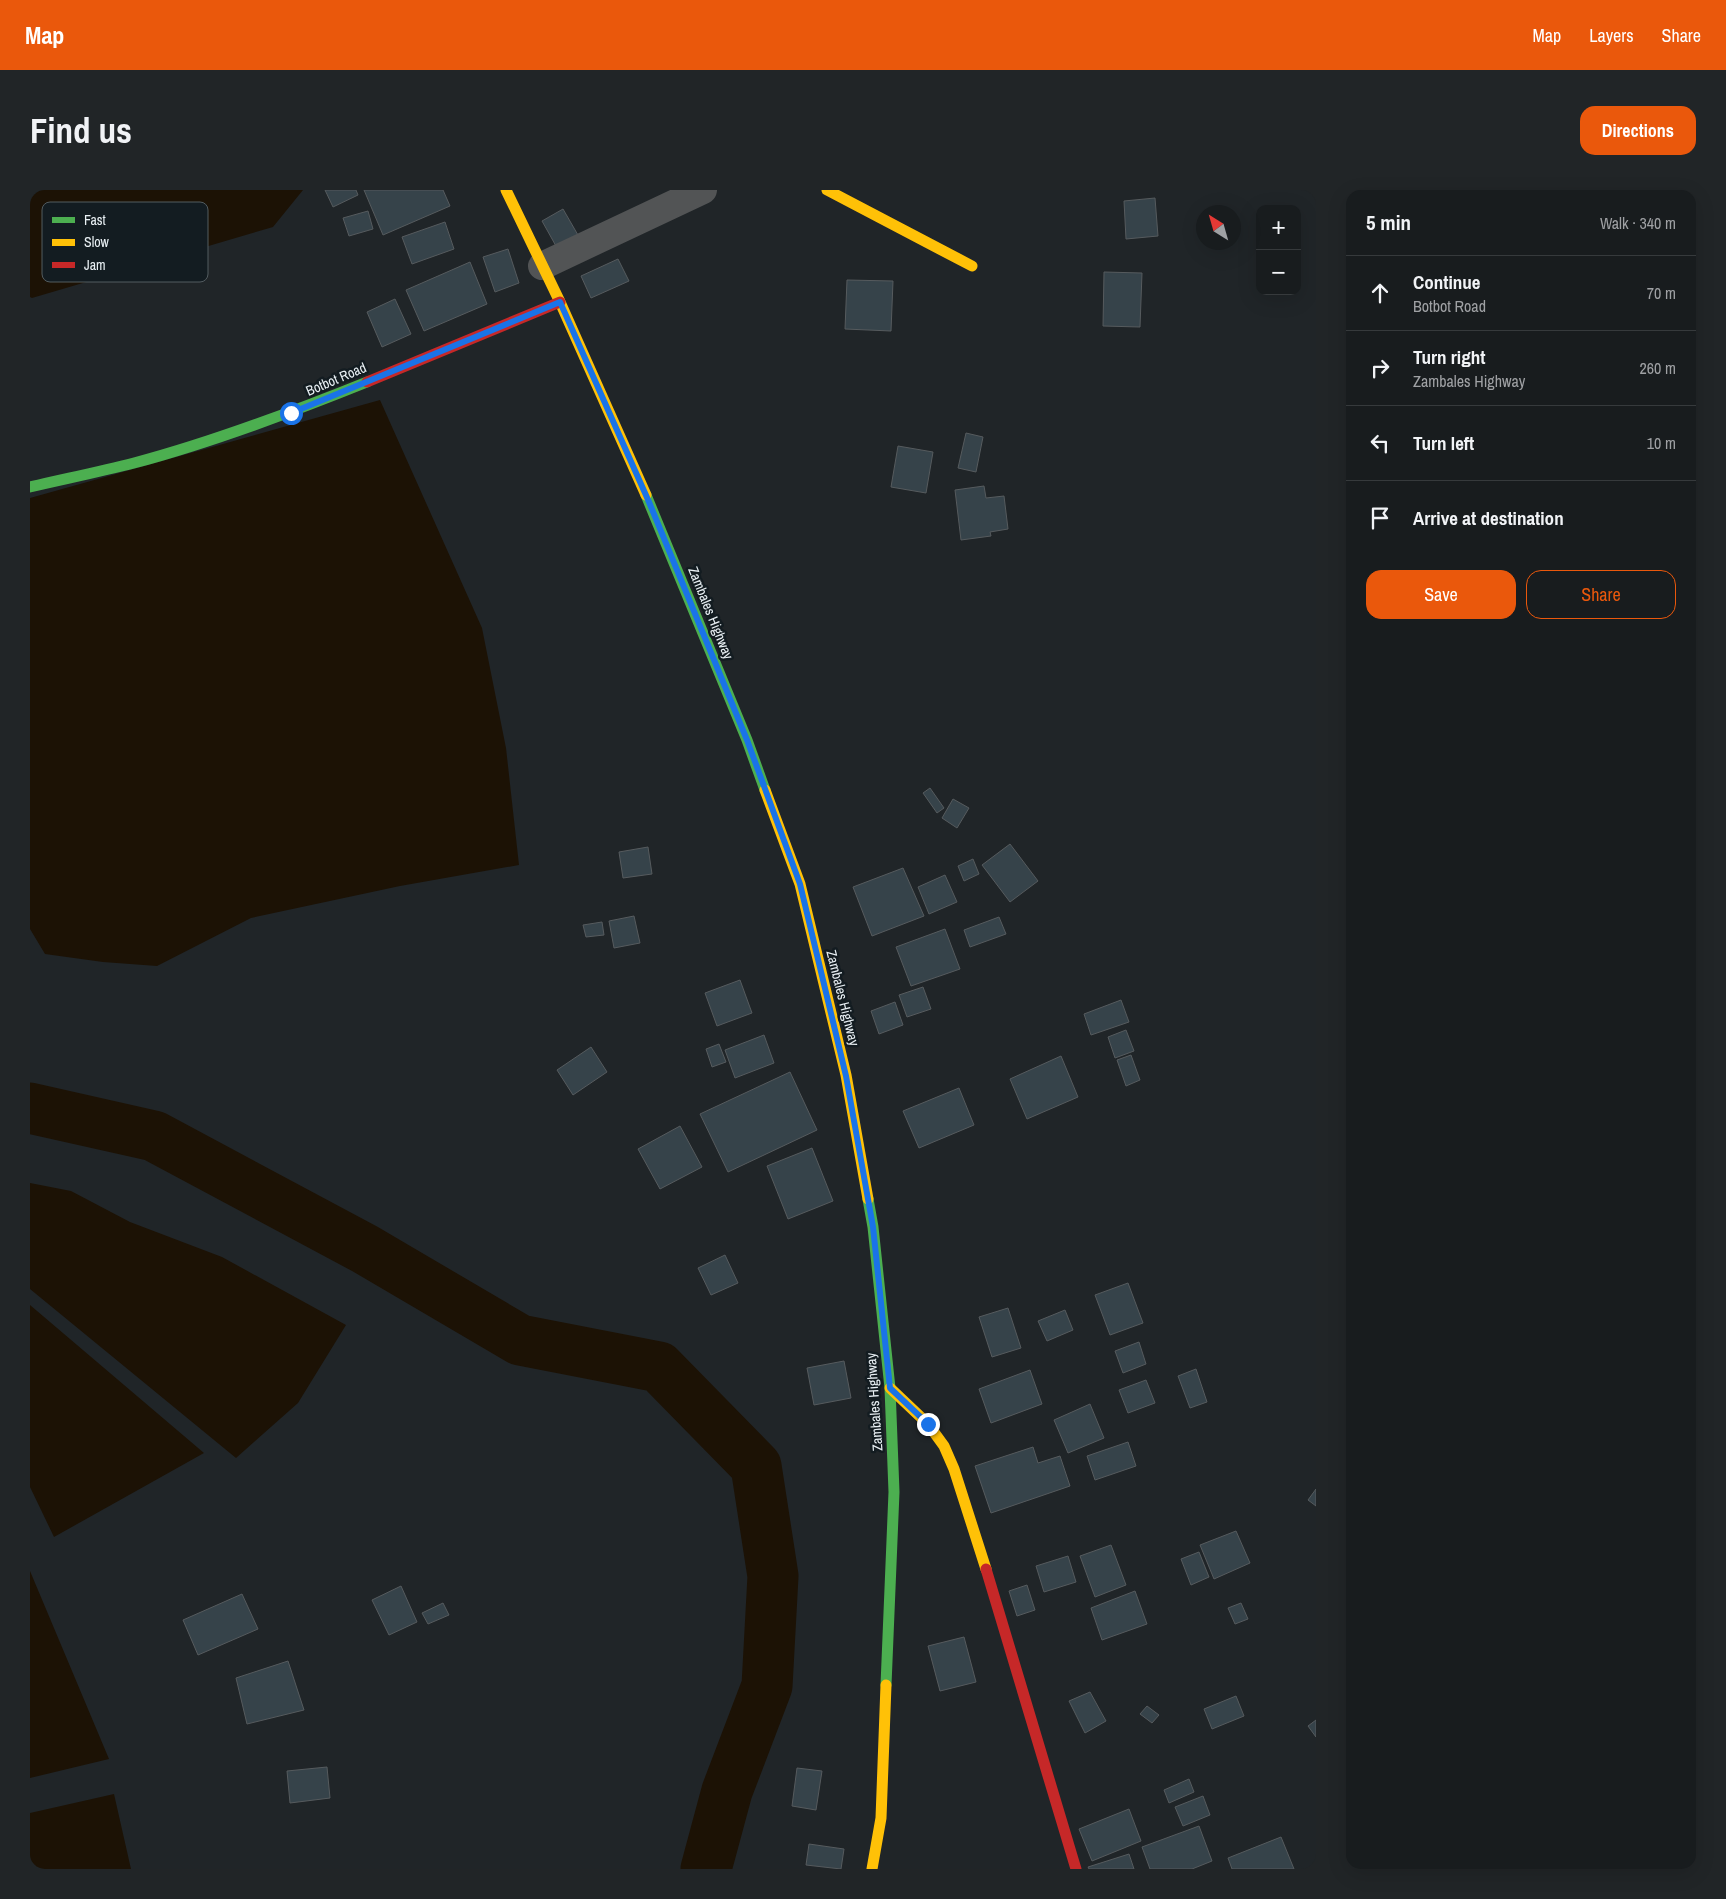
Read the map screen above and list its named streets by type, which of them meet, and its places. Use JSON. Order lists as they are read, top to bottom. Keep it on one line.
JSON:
{"streets":{"main road":["Botbot Road","Zambales Highway"]},"crossings":[["Botbot Road","Zambales Highway"]],"legend":["Fast","Slow","Jam"],"north":"top left","page":{"header":"Map","nav":["Map","Layers","Share"],"buttons":["Directions",["Save","Share"]],"title":"Find us","heading":["5 min","Walk · 340 m"],"map_buttons":["+","−"],"list":[["Continue","Botbot Road","70 m"],["Turn right","Zambales Highway","260 m"],["Turn left","10 m"],"Arrive at destination"]}}
